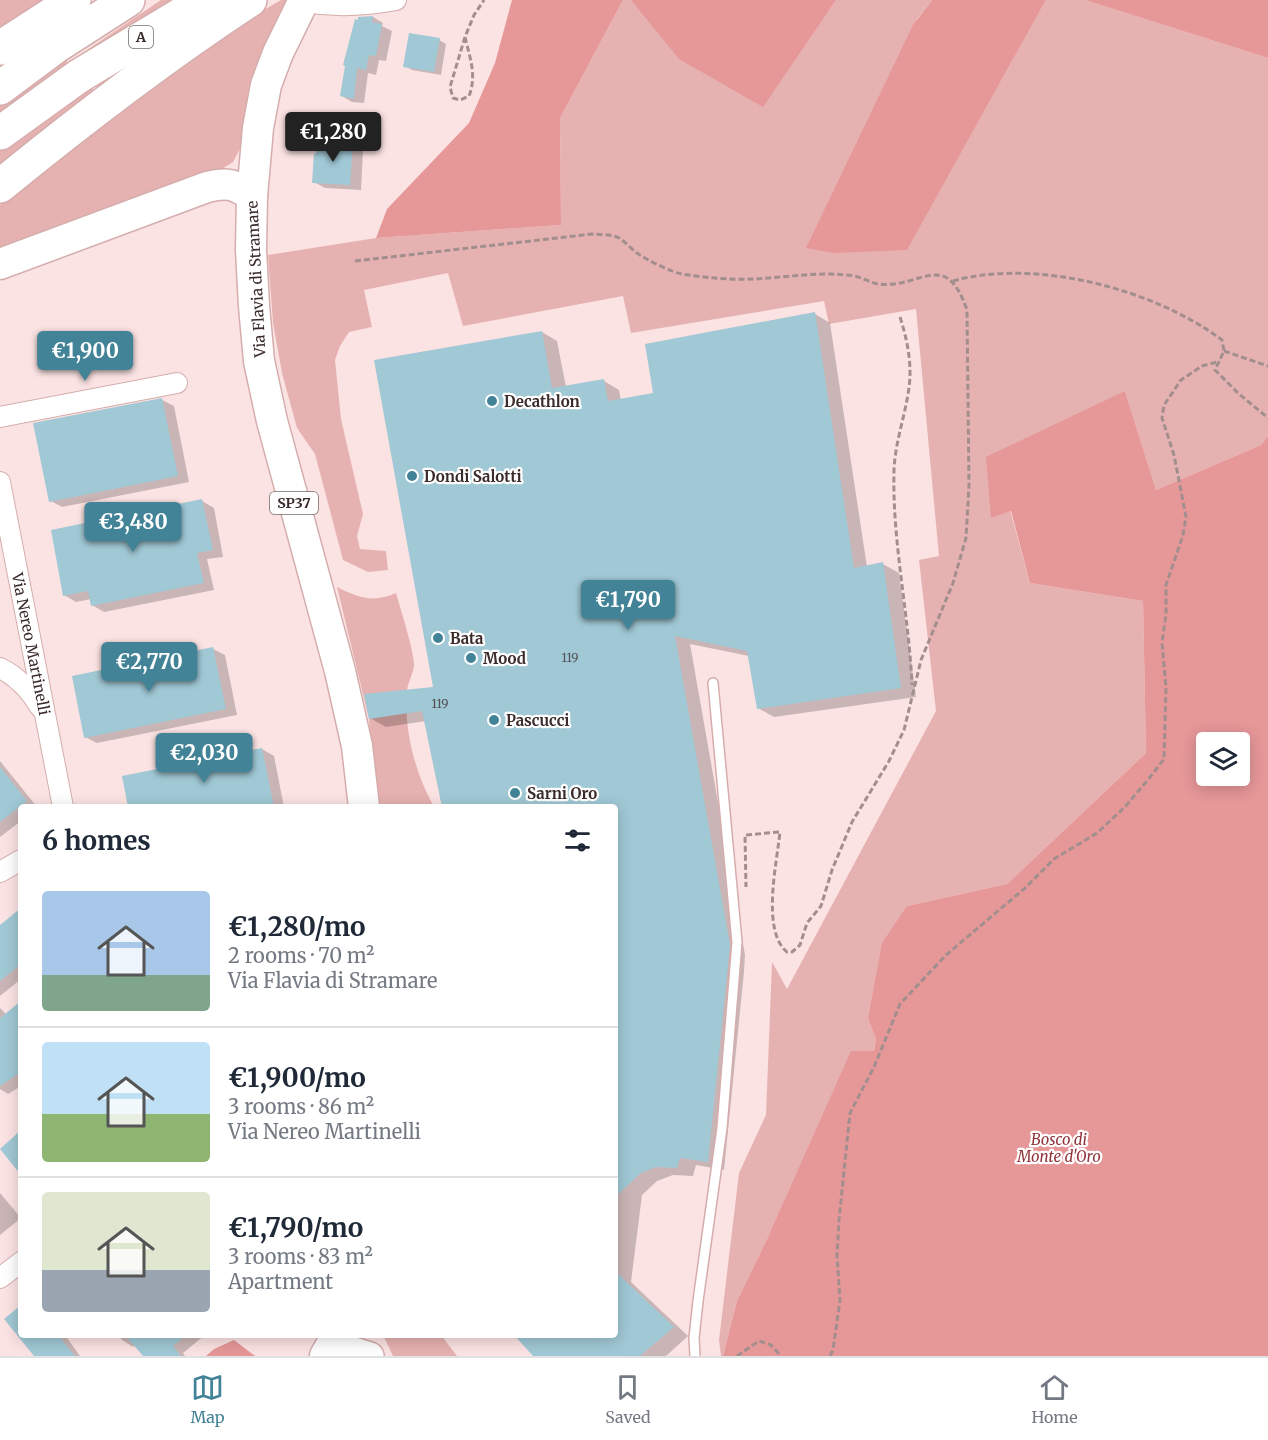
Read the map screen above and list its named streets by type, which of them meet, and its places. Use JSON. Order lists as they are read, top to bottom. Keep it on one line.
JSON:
{"streets":{"highway":["A"],"main road":["Via Flavia di Stramare","SP37"],"street":["Via Nereo Martinelli"]},"parks":["Bosco di Monte d'Oro"],"places":["Decathlon","Dondi Salotti","Bata","Mood","Pascucci","Sarni Oro"],"house_numbers":["119","119"],"page":{"price":["€1,280","€1,900","€3,480","€1,790","€2,770","€2,030"],"heading":"6 homes","list":[{"name":"€1,280/mo","note":"2 rooms · 70 m² · Via Flavia di Stramare"},{"name":"€1,900/mo","note":"3 rooms · 86 m² · Via Nereo Martinelli"},{"name":"€1,790/mo","note":"3 rooms · 83 m² · Apartment"}],"tabs":["Map","Saved","Home"]}}
